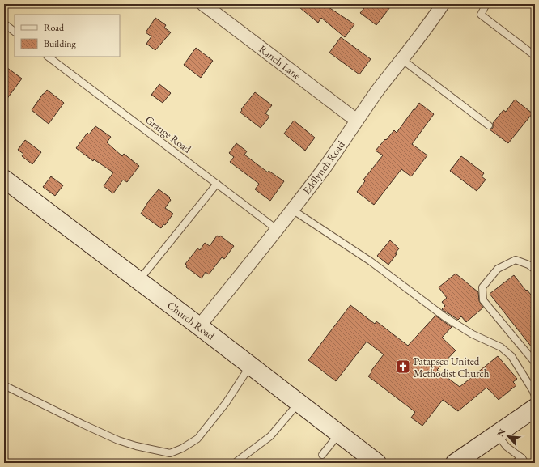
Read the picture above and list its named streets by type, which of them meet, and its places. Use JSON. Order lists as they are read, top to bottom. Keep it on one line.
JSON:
{"streets":{"street":["Ranch Lane","Eddlynch Road","Church Road"],"lane":["Grange Road"]},"crossings":[["Ranch Lane","Eddlynch Road"],["Grange Road","Eddlynch Road"],["Eddlynch Road","Church Road"]],"places":{"church":["Patapsco United Methodist Church"]},"legend":["Road","Building"],"north":"top left"}
